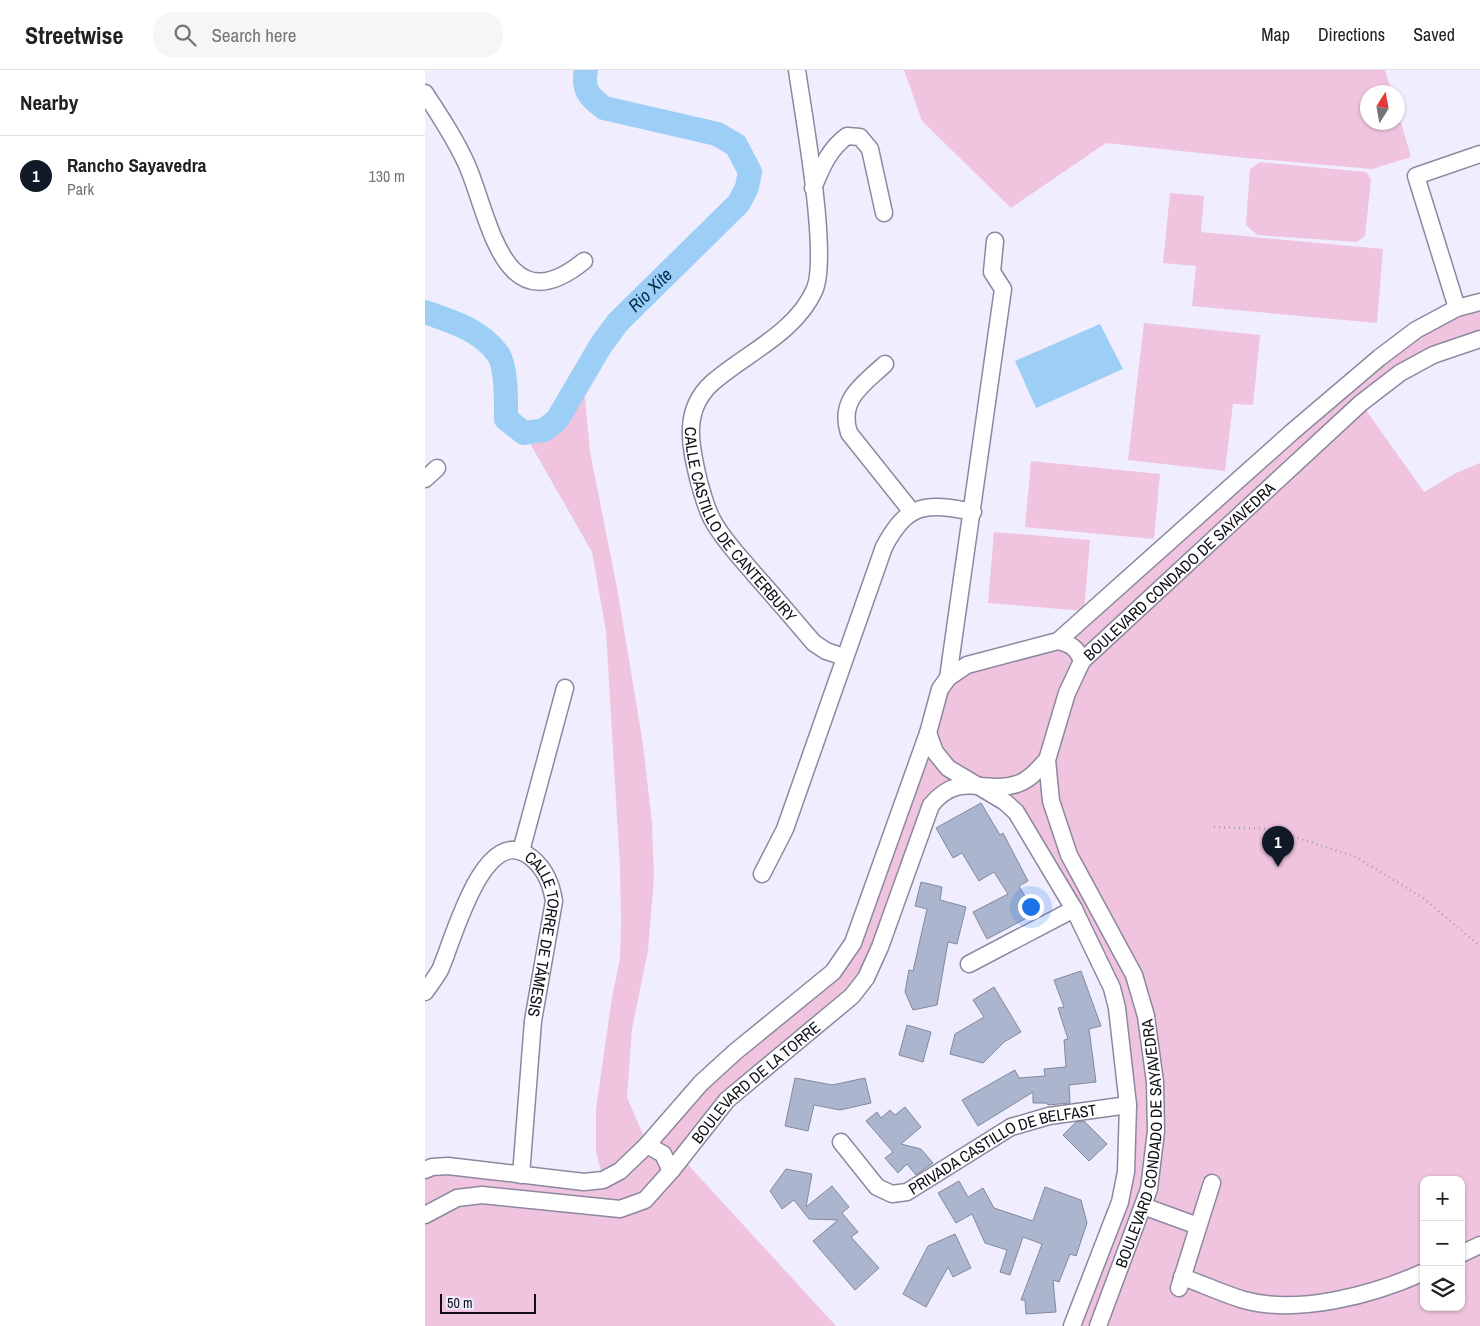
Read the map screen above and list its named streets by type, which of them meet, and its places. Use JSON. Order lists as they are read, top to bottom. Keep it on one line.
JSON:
{"streets":{"street":["CALLE CASTILLO DE CANTERBURY","BOULEVARD CONDADO DE SAYAVEDRA","CALLE TORRE DE TÁMESIS","BOULEVARD DE LA TORRE","PRIVADA CASTILLO DE BELFAST"]},"crossings":[["BOULEVARD CONDADO DE SAYAVEDRA","BOULEVARD DE LA TORRE"],["BOULEVARD CONDADO DE SAYAVEDRA","PRIVADA CASTILLO DE BELFAST"],["CALLE TORRE DE TÁMESIS","BOULEVARD DE LA TORRE"]],"water":["Rio Xite"],"scale_bar":"50 m","north":"top","page":{"header":"Streetwise","search":"Search here","nav":["Map","Directions","Saved"],"heading":"Nearby","list":[{"mark":"1","name":"Rancho Sayavedra","note":"Park","value":"130 m"}],"pins":"1","map_buttons":["+","−"],"scale":"50 m"}}
